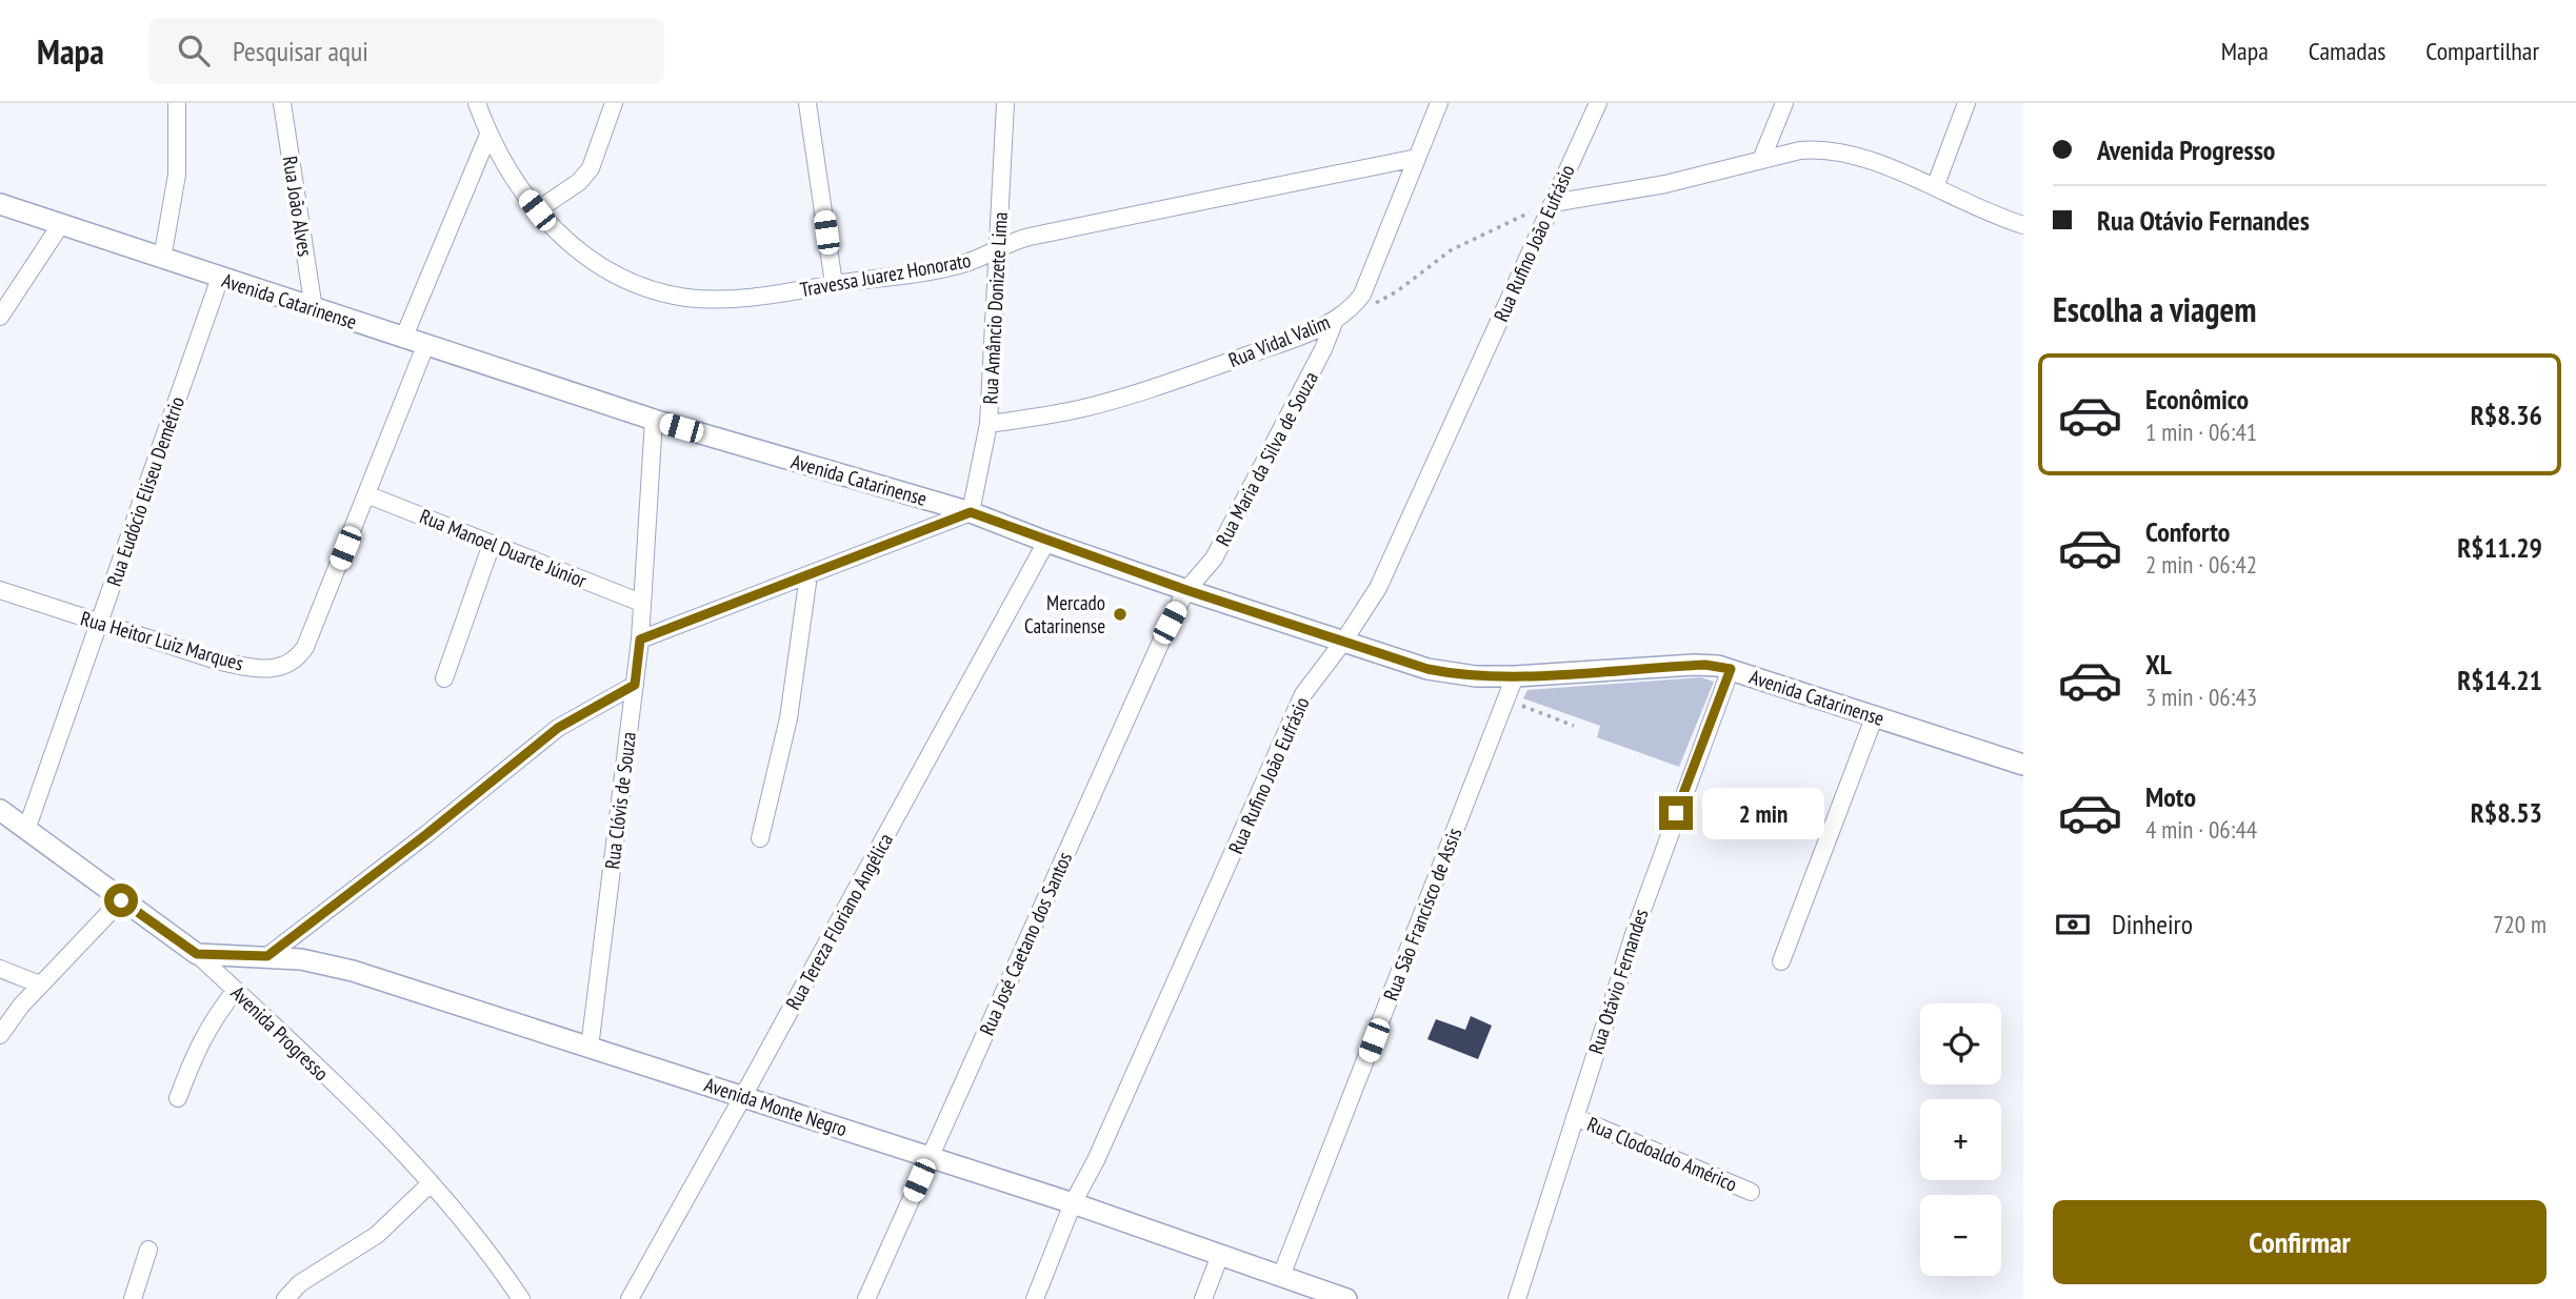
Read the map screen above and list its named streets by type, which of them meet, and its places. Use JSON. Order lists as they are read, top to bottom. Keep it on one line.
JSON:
{"streets":{"street":["Rua João Alves","Rua Rufino João Eufrásio","Travessa Juarez Honorato","Avenida Catarinense","Rua Amâncio Donizete Lima","Rua Vidal Valim","Rua Maria da Silva de Souza","Rua Eudócio Eliseu Demétrio","Rua Manoel Duarte Júnior","Rua Heitor Luiz Marques","Rua Clóvis de Souza","Rua São Francisco de Assis","Rua Tereza Floriano Angélica","Rua José Caetano dos Santos","Rua Otávio Fernandes","Avenida Progresso","Avenida Monte Negro","Rua Clodoaldo Américo"]},"crossings":[["Rua João Alves","Avenida Catarinense"],["Rua Rufino João Eufrásio","Avenida Catarinense"],["Rua Rufino João Eufrásio","Avenida Monte Negro"],["Travessa Juarez Honorato","Rua Amâncio Donizete Lima"],["Travessa Juarez Honorato","Rua Vidal Valim"],["Avenida Catarinense","Rua Amâncio Donizete Lima"],["Avenida Catarinense","Rua Maria da Silva de Souza"],["Avenida Catarinense","Rua Eudócio Eliseu Demétrio"],["Avenida Catarinense","Rua Heitor Luiz Marques"],["Avenida Catarinense","Rua Clóvis de Souza"],["Avenida Catarinense","Rua São Francisco de Assis"],["Avenida Catarinense","Rua Tereza Floriano Angélica"],["Avenida Catarinense","Rua José Caetano dos Santos"],["Avenida Catarinense","Rua Otávio Fernandes"],["Rua Amâncio Donizete Lima","Rua Vidal Valim"],["Rua Vidal Valim","Rua Maria da Silva de Souza"],["Rua Maria da Silva de Souza","Rua José Caetano dos Santos"],["Rua Eudócio Eliseu Demétrio","Rua Heitor Luiz Marques"],["Rua Eudócio Eliseu Demétrio","Avenida Progresso"],["Rua Manoel Duarte Júnior","Rua Heitor Luiz Marques"],["Rua Manoel Duarte Júnior","Rua Clóvis de Souza"],["Rua Clóvis de Souza","Avenida Monte Negro"],["Rua São Francisco de Assis","Avenida Monte Negro"],["Rua Tereza Floriano Angélica","Avenida Monte Negro"],["Rua José Caetano dos Santos","Avenida Monte Negro"],["Rua Otávio Fernandes","Rua Clodoaldo Américo"],["Avenida Progresso","Avenida Monte Negro"]],"places":["Mercado Catarinense"],"page":{"header":"Mapa","search":"Pesquisar aqui","nav":["Mapa","Camadas","Compartilhar"],"banner":["Avenida Progresso","Rua Otávio Fernandes"],"heading":"Escolha a viagem","list":[{"name":"Econômico","note":"1 min · 06:41","value":"R$8.36"},{"name":"Conforto","note":"2 min · 06:42","value":"R$11.29"},{"name":"XL","note":"3 min · 06:43","value":"R$14.21"},{"name":"Moto","note":"4 min · 06:44","value":"R$8.53"}],"bubble":"2 min","pay":["Dinheiro","720 m"],"map_buttons":["+","−"],"buttons":"Confirmar"}}
